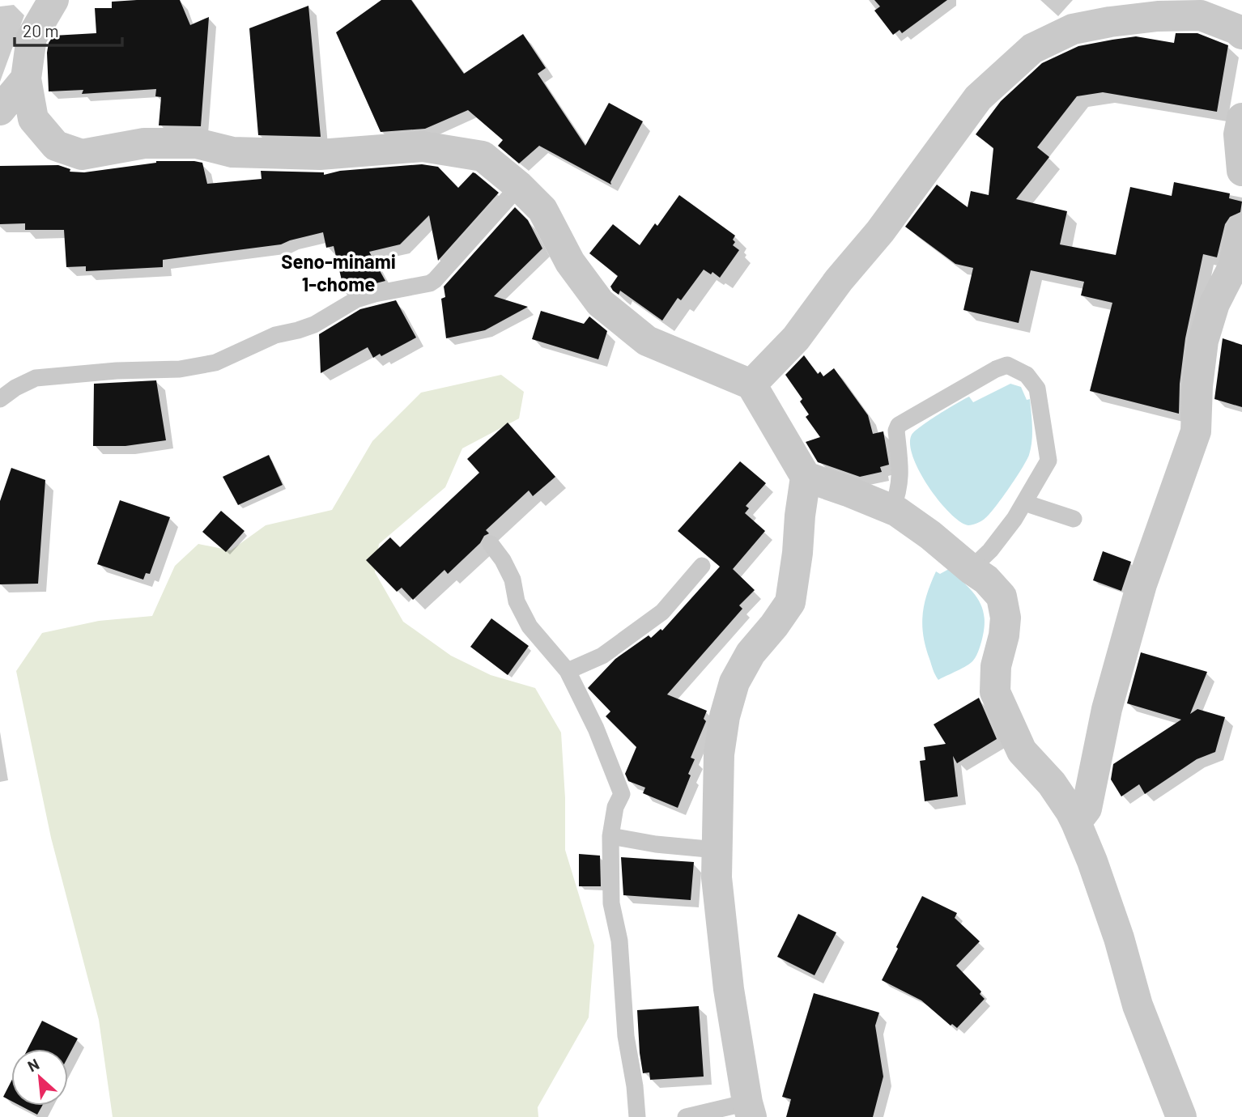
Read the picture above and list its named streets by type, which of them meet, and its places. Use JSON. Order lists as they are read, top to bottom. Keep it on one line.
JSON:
{"districts":["Seno-minami 1-chome"],"scale_bar":"20 m","north":"top left"}
